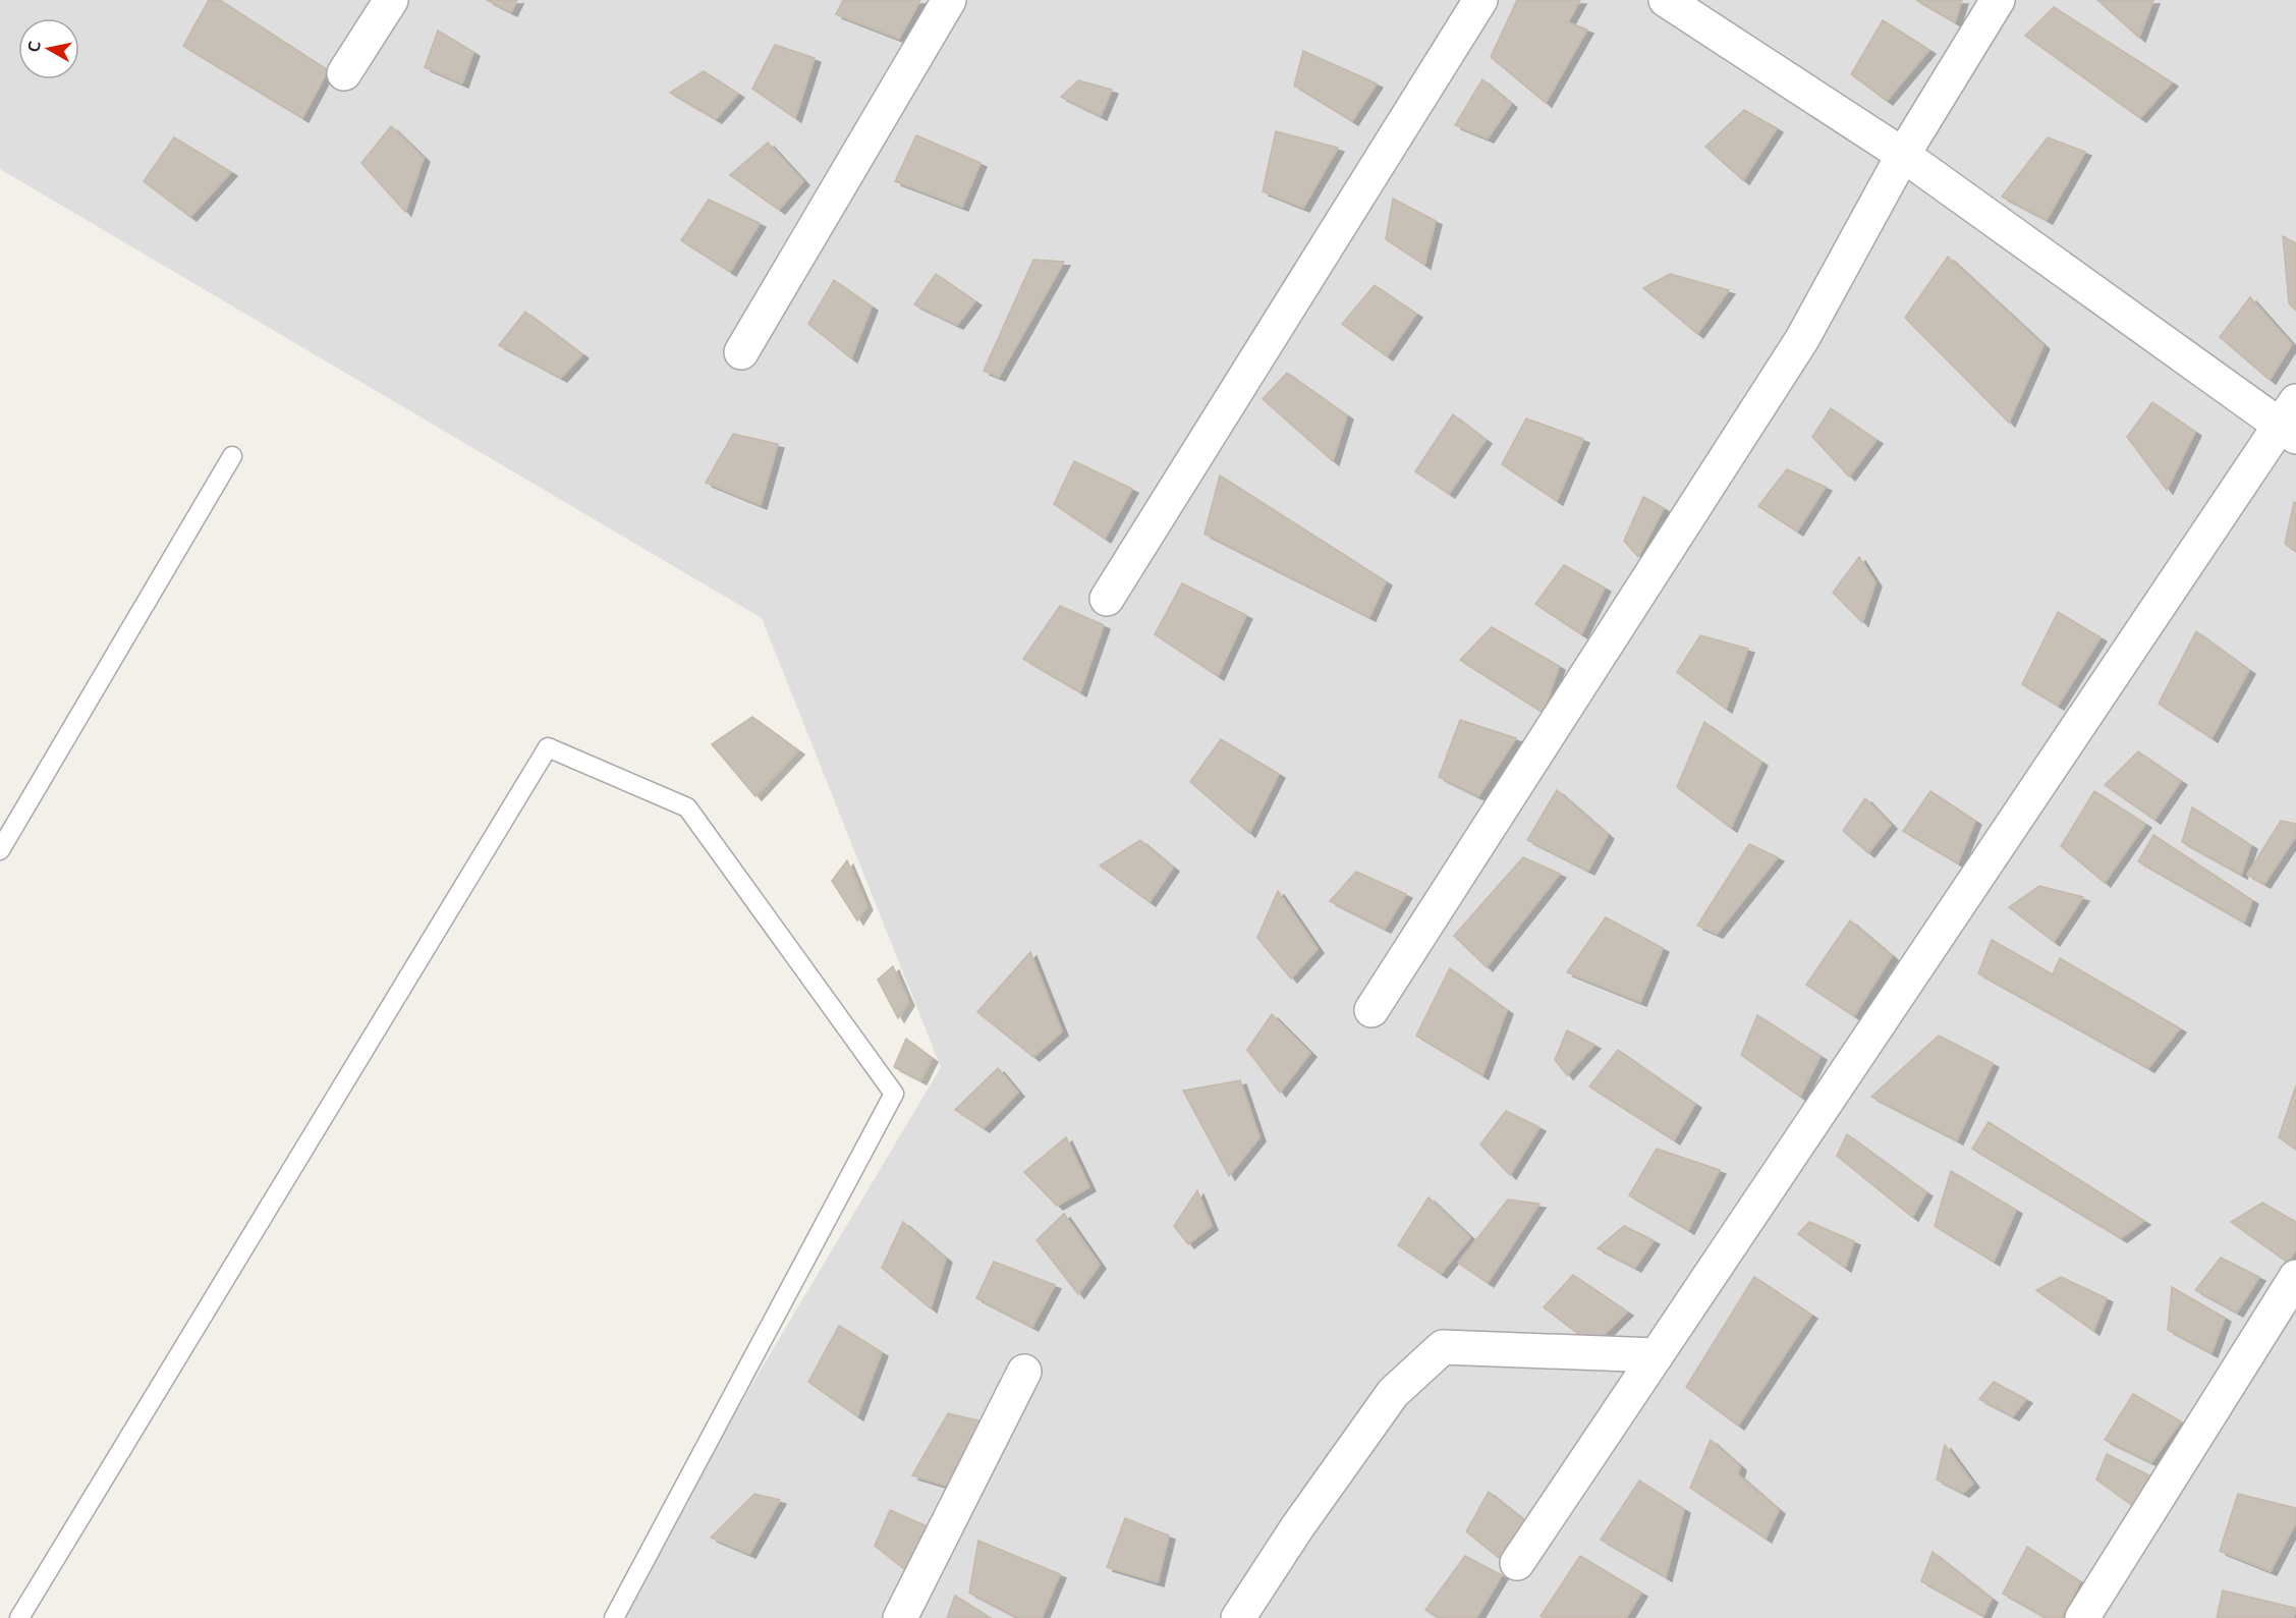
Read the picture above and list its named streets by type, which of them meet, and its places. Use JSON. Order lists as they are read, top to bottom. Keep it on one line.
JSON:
{"north":"left"}
